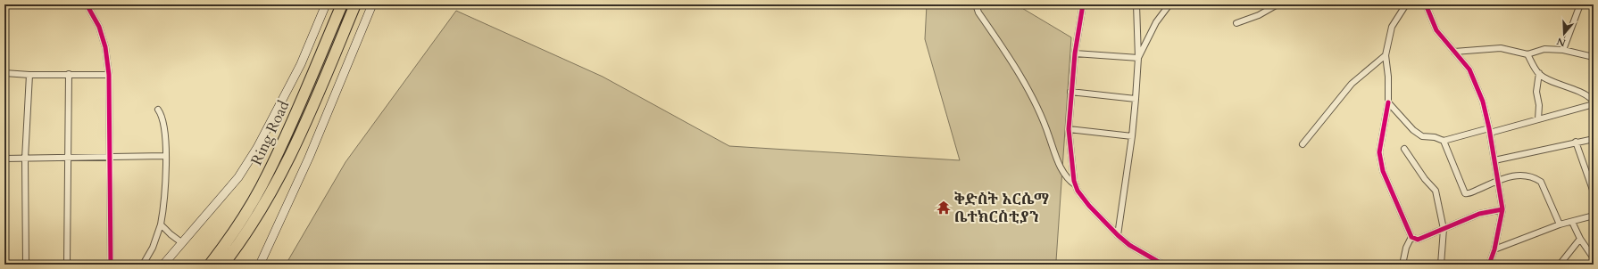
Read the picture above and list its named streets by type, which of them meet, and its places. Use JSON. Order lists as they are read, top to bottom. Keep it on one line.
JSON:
{"streets":{"highway":["Ring Road"]},"places":{"temple":["ቅድስት አርሴማ ቤተክርስቲያን"]},"north":"bottom"}
